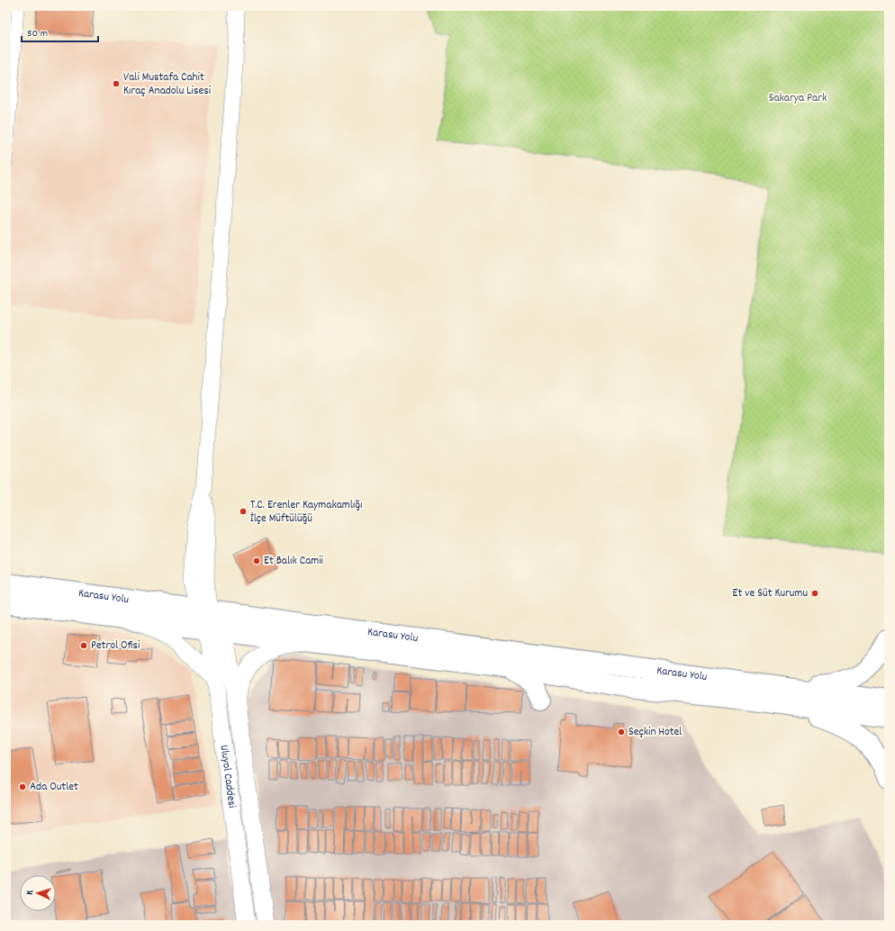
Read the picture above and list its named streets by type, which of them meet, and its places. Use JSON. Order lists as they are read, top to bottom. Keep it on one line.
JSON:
{"streets":{"highway":["Karasu Yolu"],"main road":["Uluyol Caddesi"]},"crossings":[["Karasu Yolu","Uluyol Caddesi"]],"parks":["Sakarya Park"],"places":["Vali Mustafa Cahit Kıraç Anadolu Lisesi","T.C. Erenler Kaymakamlığı İlçe Müftülüğü","Et Balık Camii","Et ve Süt Kurumu","Petrol Ofisi","Seçkin Hotel","Ada Outlet"],"scale_bar":"50 m","north":"left"}
